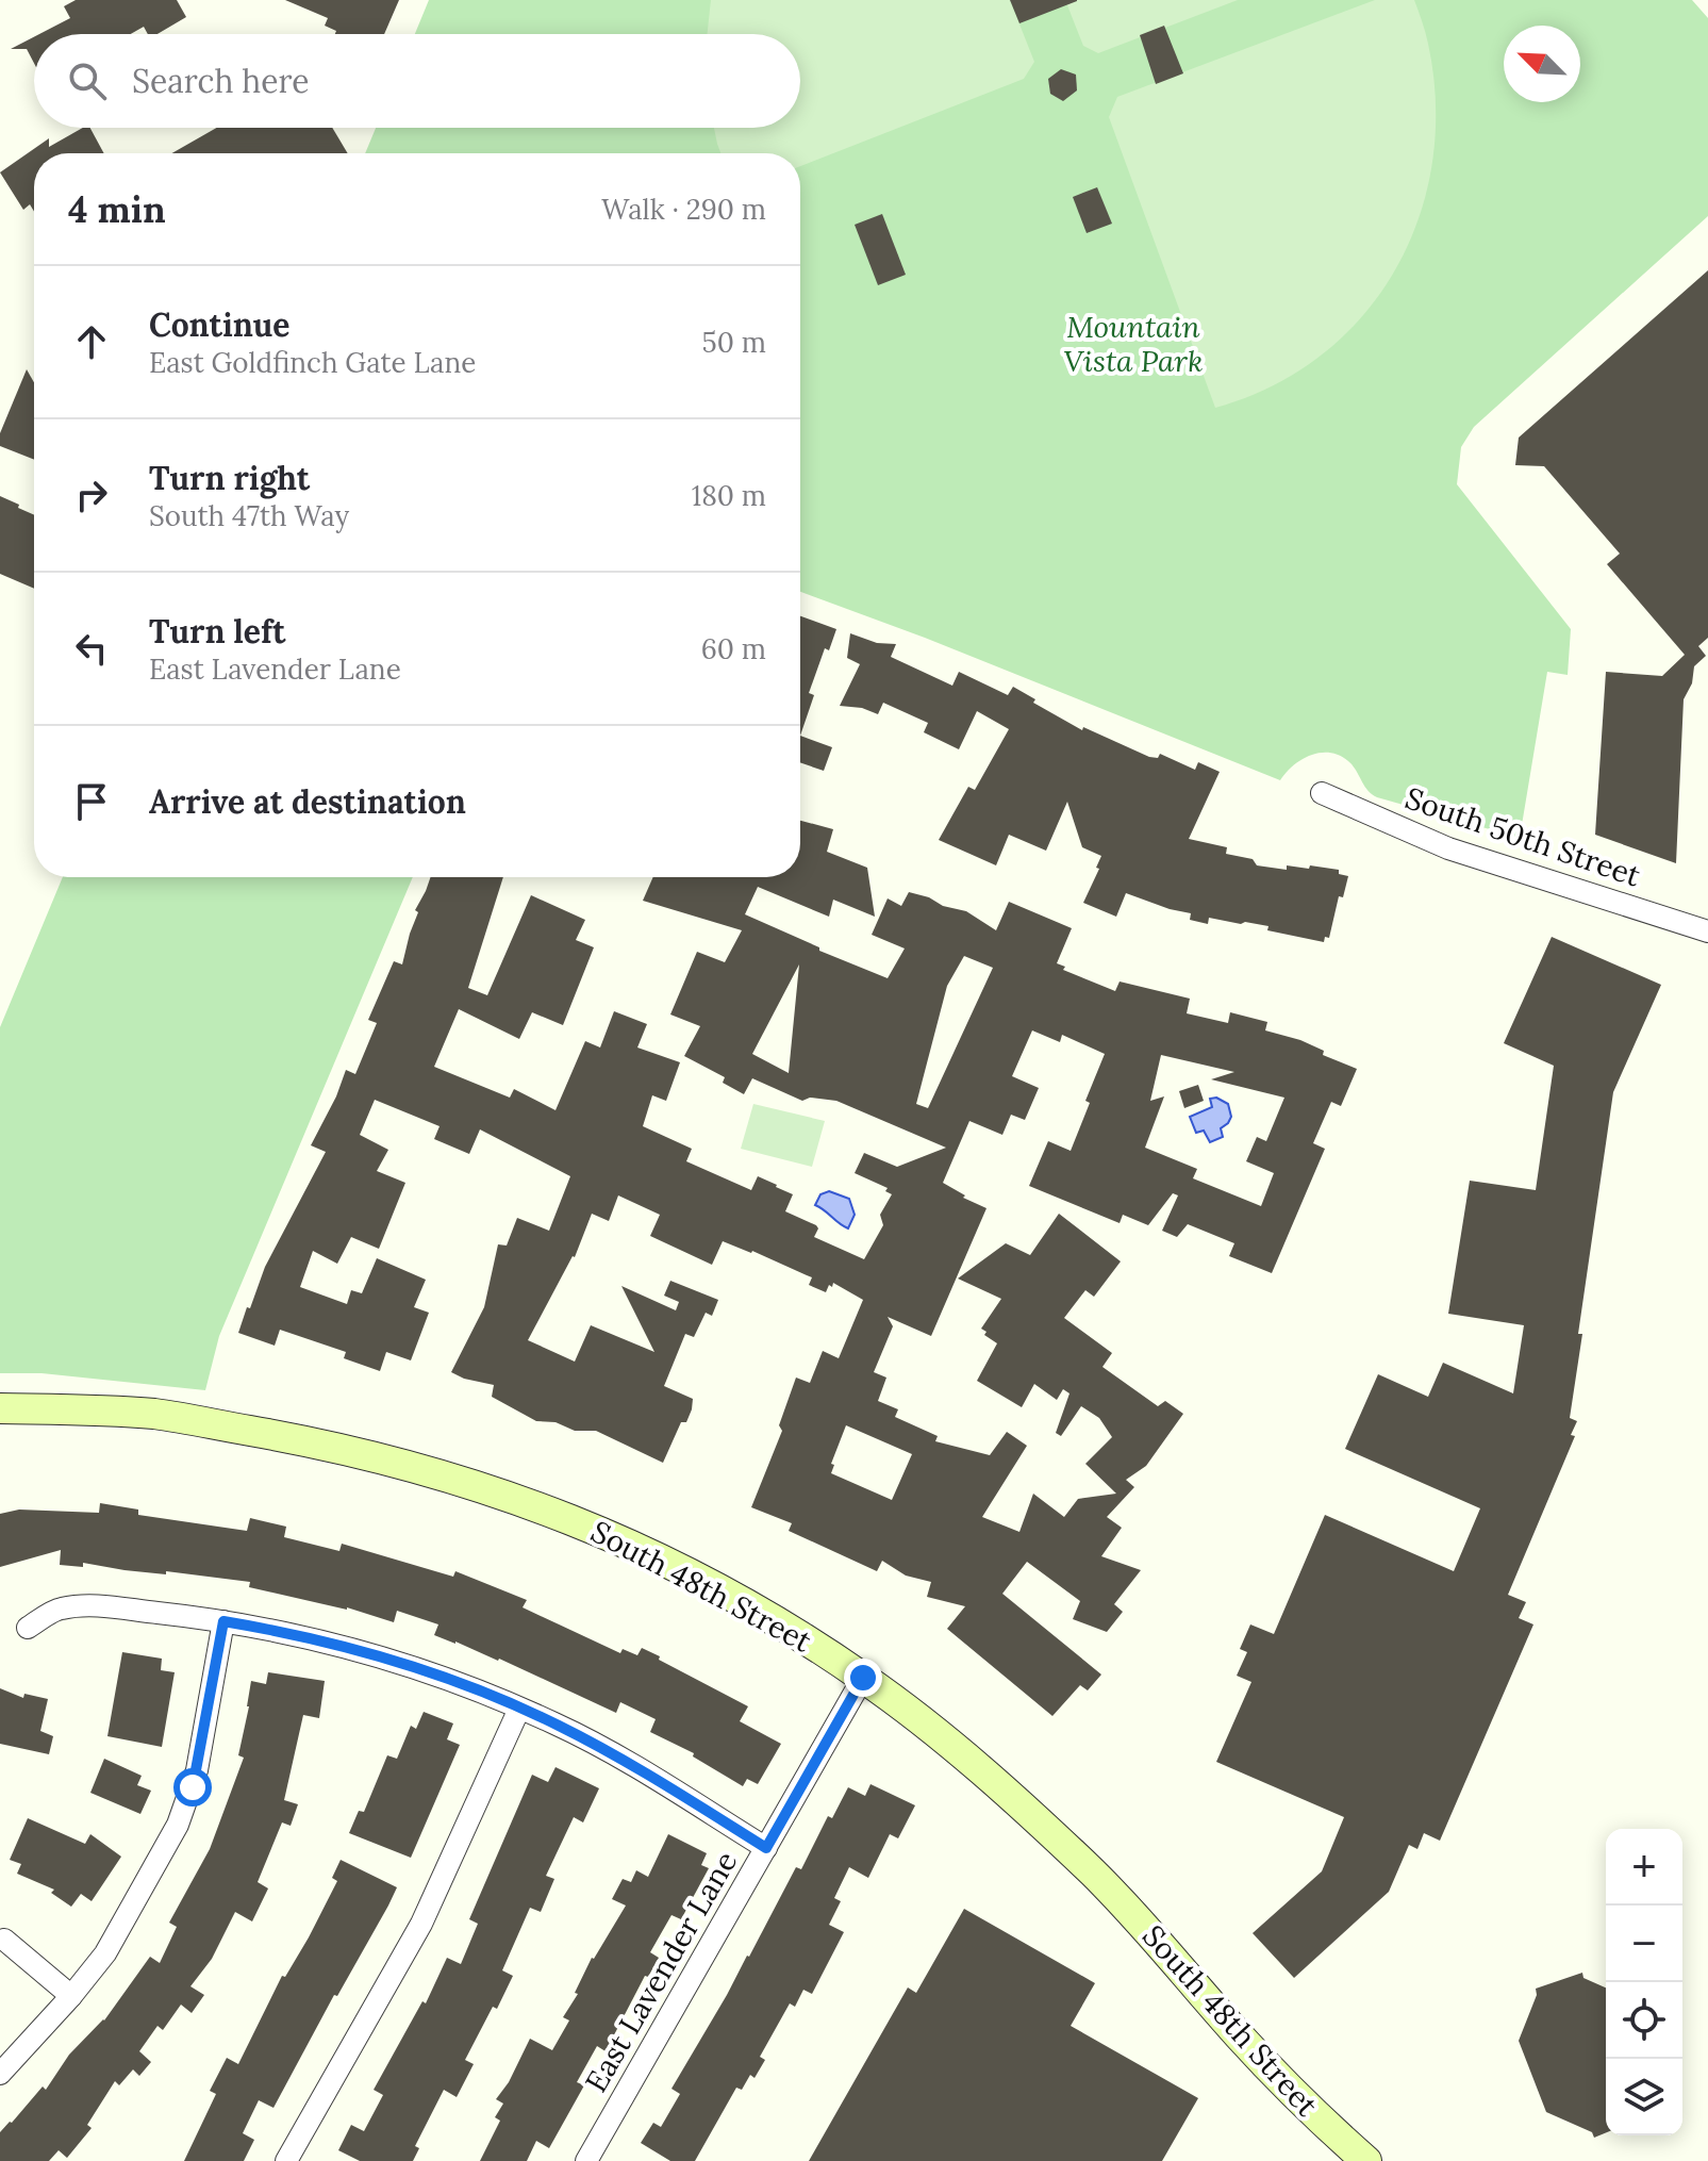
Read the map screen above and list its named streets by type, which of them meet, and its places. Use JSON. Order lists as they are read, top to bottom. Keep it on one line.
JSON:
{"streets":{"main road":["South 48th Street"],"street":["South 50th Street","East Lavender Lane"]},"crossings":[["South 48th Street","East Lavender Lane"]],"parks":["Mountain Vista Park"],"north":"top left","page":{"search":"Search here","heading":["4 min","Walk · 290 m"],"list":[["Continue","East Goldfinch Gate Lane","50 m"],["Turn right","South 47th Way","180 m"],["Turn left","East Lavender Lane","60 m"],"Arrive at destination"],"map_buttons":["+","−"]}}
